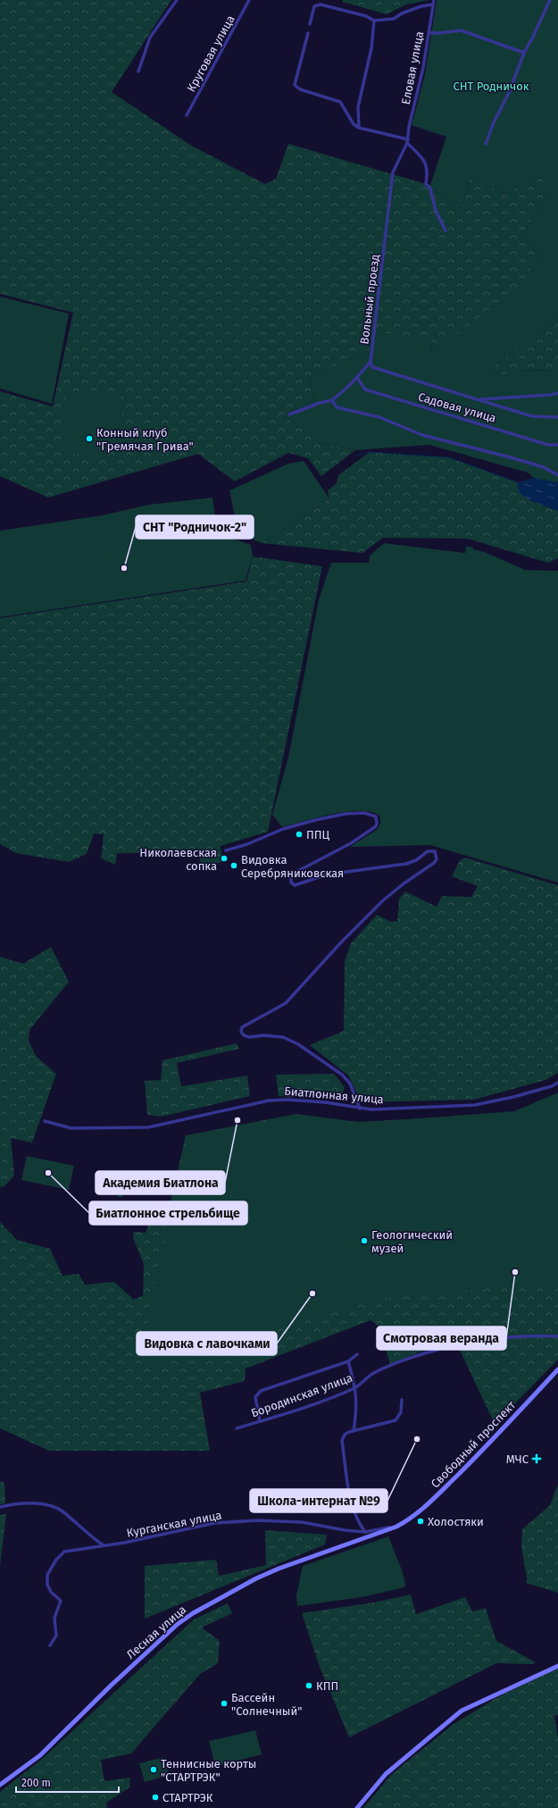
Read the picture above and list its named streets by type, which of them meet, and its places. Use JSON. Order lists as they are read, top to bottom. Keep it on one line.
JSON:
{"streets":{"main road":["Свободный проспект","Лесная улица"],"street":["Круговая улица","Еловая улица","Вольный проезд","Садовая улица","Биатлонная улица","Бородинская улица","Курганская улица"]},"crossings":[["Еловая улица","Вольный проезд"],["Вольный проезд","Садовая улица"],["Свободный проспект","Курганская улица"],["Свободный проспект","Лесная улица"],["Курганская улица","Лесная улица"]],"parks":["СНТ Родничок"],"places":{"other":["Конный клуб \"Гремячая Грива\"","СНТ \"Родничок-2\"","ППЦ","Николаевская сопка","Видовка Серебряниковская","Академия Биатлона","Биатлонное стрельбище","Геологический музей","Смотровая веранда","Видовка с лавочками","Школа-интернат №9","Холостяки","КПП","Бассейн \"Солнечный\"","Теннисные корты \"СТАРТРЭК\"","СТАРТРЭК"],"health":["МЧС"]},"scale_bar":"200 m"}
